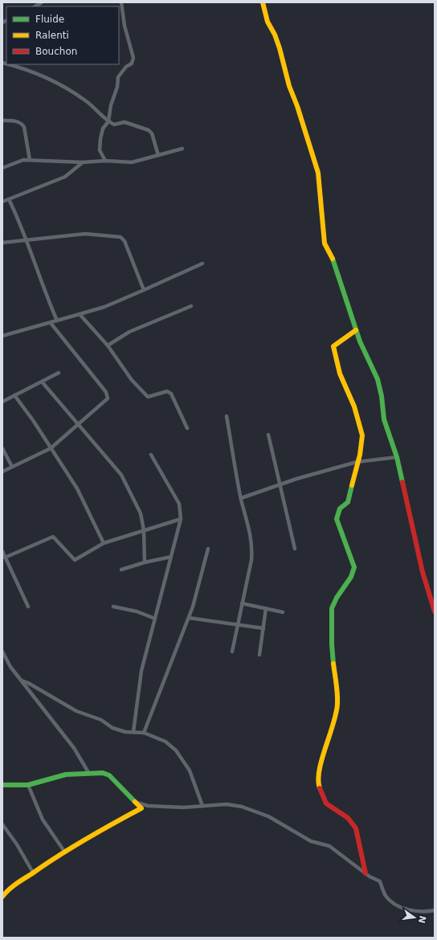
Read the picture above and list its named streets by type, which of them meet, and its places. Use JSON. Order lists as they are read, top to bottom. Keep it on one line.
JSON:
{"legend":["Fluide","Ralenti","Bouchon"],"north":"right"}
